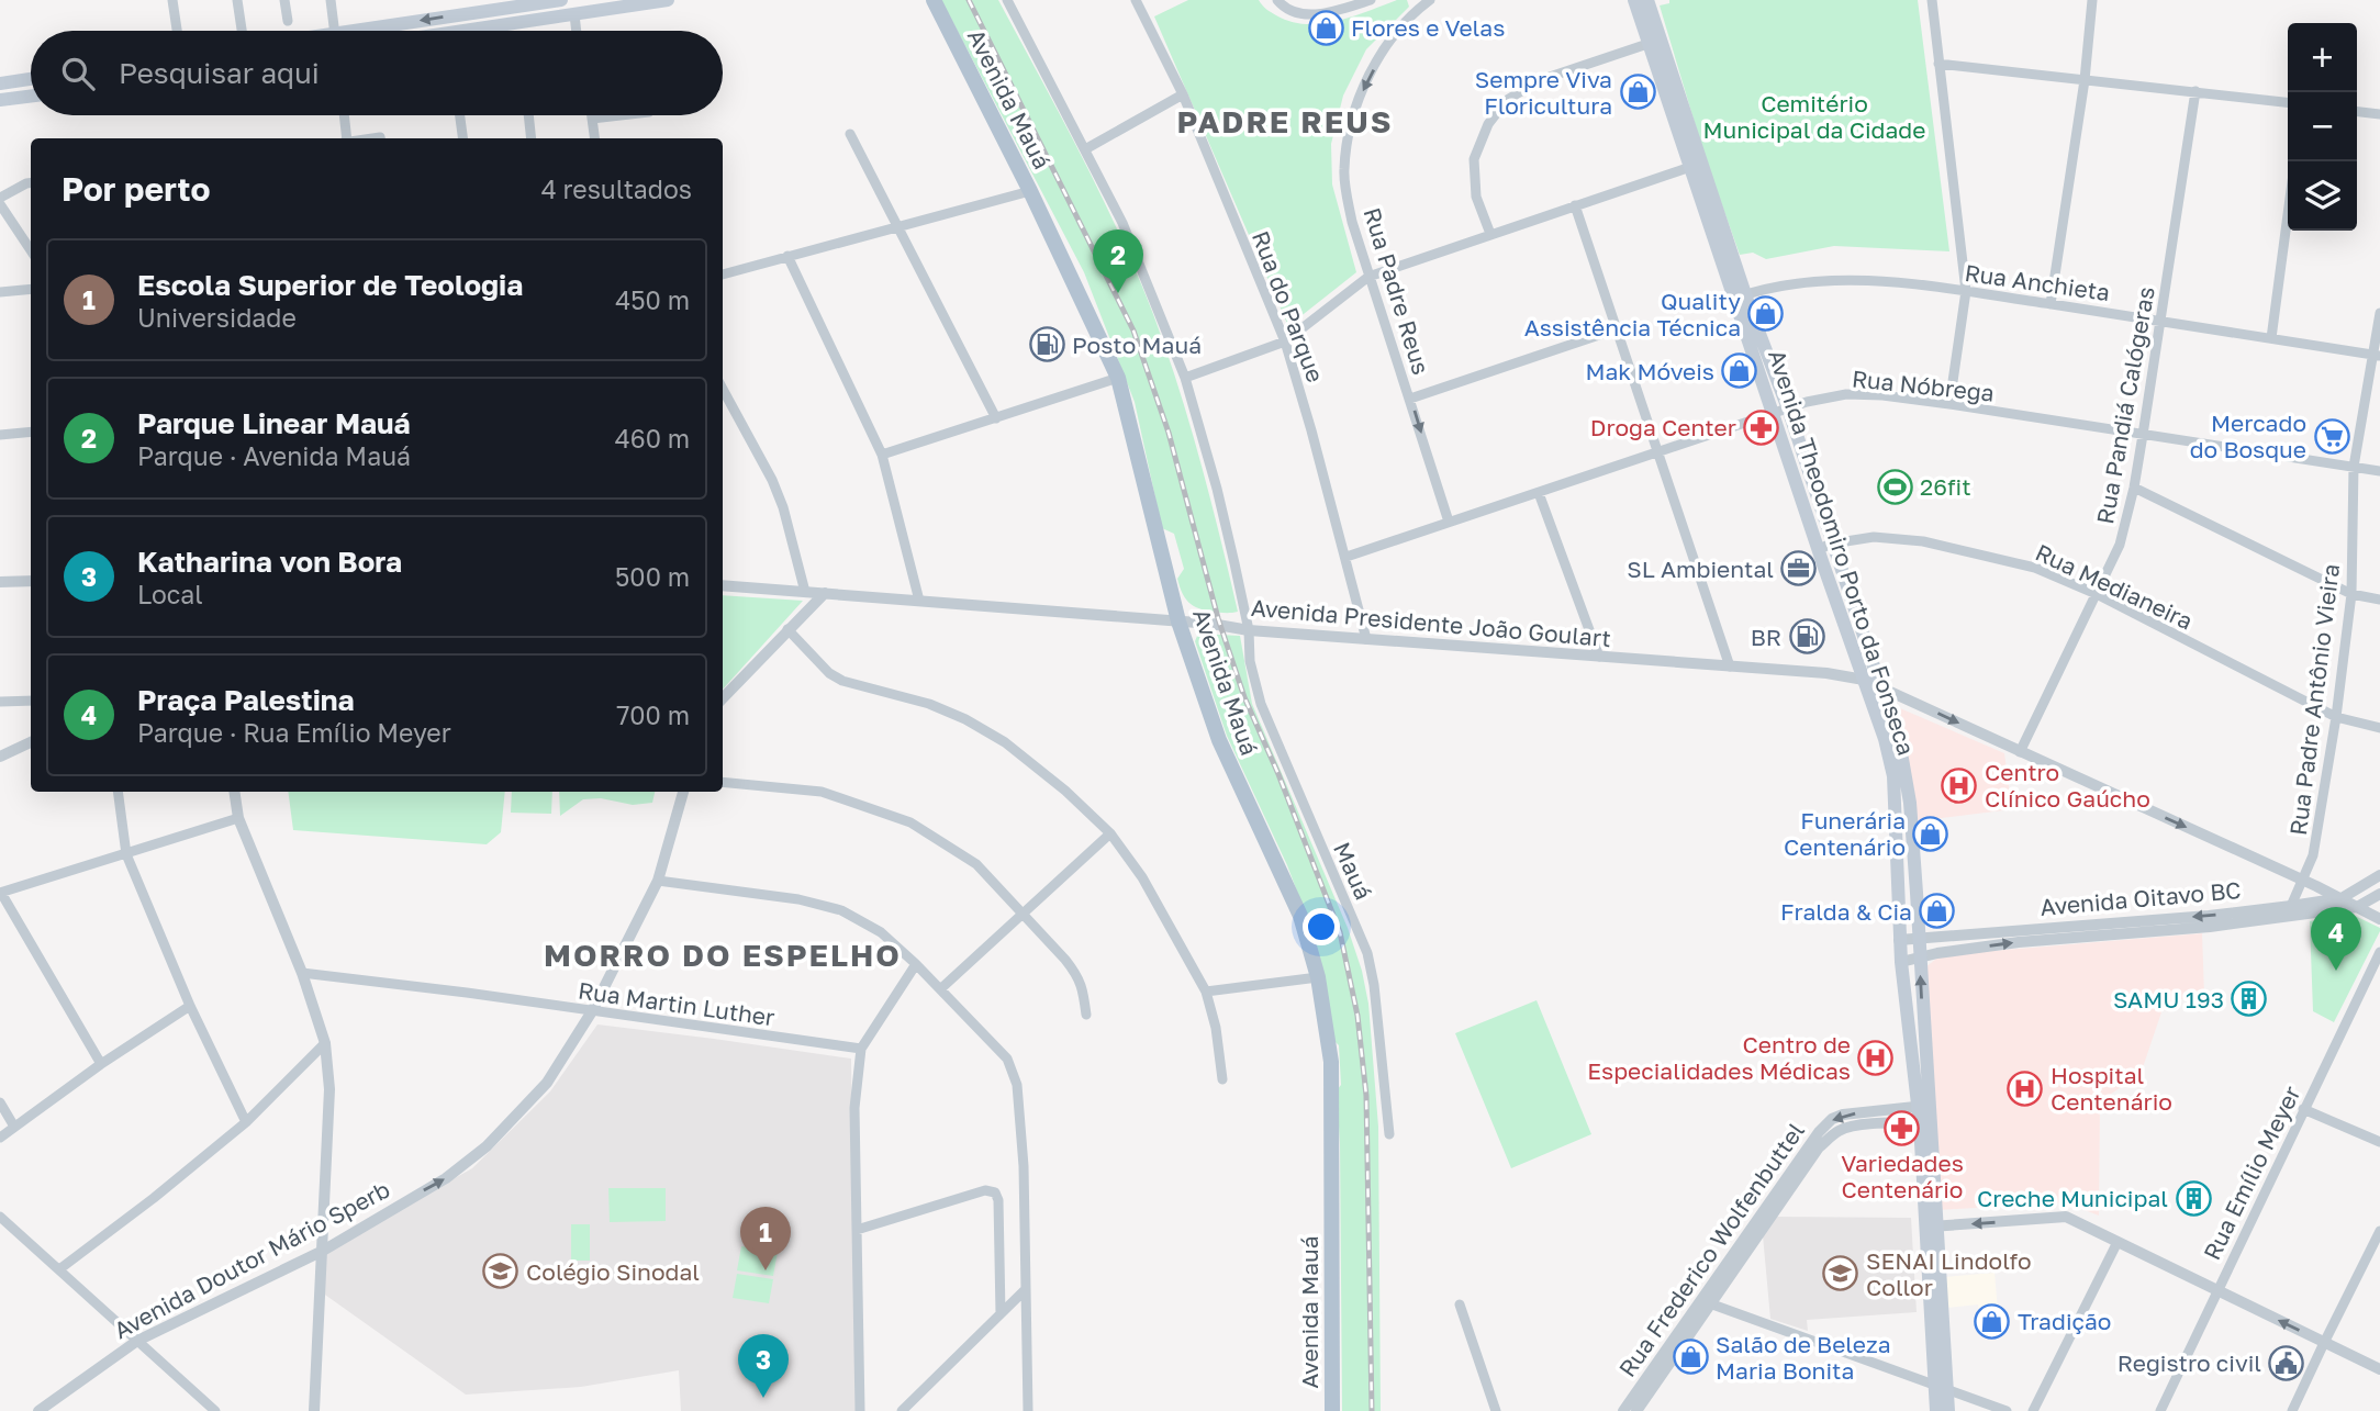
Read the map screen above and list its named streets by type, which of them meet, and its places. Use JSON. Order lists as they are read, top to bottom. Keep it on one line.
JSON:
{"streets":{"main road":["Avenida Mauá","Avenida Theodomiro Porto da Fonseca"],"street":["Rua Anchieta","Rua Padre Reus","Rua do Parque","Rua Nóbrega","Rua Pandiá Calógeras","Rua Medianeira","Avenida Presidente João Goulart","Rua Padre Antônio Vieira","Mauá","Avenida Oitavo BC","Rua Martin Luther","Rua Emílio Meyer","Rua Frederico Wolfenbuttel","Avenida Doutor Mário Sperb"]},"crossings":[["Avenida Mauá","Avenida Presidente João Goulart"],["Avenida Mauá","Mauá"],["Rua Anchieta","Rua Pandiá Calógeras"],["Rua Anchieta","Avenida Theodomiro Porto da Fonseca"],["Rua Anchieta","Rua Padre Antônio Vieira"],["Rua Padre Reus","Rua Nóbrega"],["Rua do Parque","Rua Nóbrega"],["Rua do Parque","Avenida Presidente João Goulart"],["Rua Nóbrega","Rua Pandiá Calógeras"],["Rua Nóbrega","Avenida Theodomiro Porto da Fonseca"],["Rua Nóbrega","Rua Padre Antônio Vieira"],["Rua Pandiá Calógeras","Rua Medianeira"],["Rua Pandiá Calógeras","Avenida Presidente João Goulart"],["Avenida Theodomiro Porto da Fonseca","Rua Medianeira"],["Avenida Theodomiro Porto da Fonseca","Avenida Presidente João Goulart"],["Avenida Theodomiro Porto da Fonseca","Avenida Oitavo BC"],["Avenida Theodomiro Porto da Fonseca","Rua Frederico Wolfenbuttel"],["Rua Medianeira","Rua Padre Antônio Vieira"],["Avenida Presidente João Goulart","Rua Padre Antônio Vieira"],["Avenida Presidente João Goulart","Mauá"],["Avenida Presidente João Goulart","Avenida Oitavo BC"],["Rua Padre Antônio Vieira","Avenida Oitavo BC"],["Rua Martin Luther","Avenida Doutor Mário Sperb"]],"one_way":["Rua Padre Reus","Avenida Doutor Mário Sperb"],"districts":["PADRE REUS","MORRO DO ESPELHO"],"parks":["Cemitério Municipal da Cidade"],"places":{"shop":["Flores e Velas","Sempre Viva Floricultura","Quality Assistência Técnica","Mak Móveis","Funerária Centenário","Fralda & Cia","Tradição","Salão de Beleza Maria Bonita"],"fuel station":["Posto Mauá","BR"],"pharmacy":["Droga Center","Variedades Centenário"],"supermarket":["Mercado do Bosque"],"sports":["26fit"],"office":["SL Ambiental"],"hospital":["Centro Clínico Gaúcho","Centro de Especialidades Médicas","Hospital Centenário"],"building":["SAMU 193","Creche Municipal"],"school or university":["Colégio Sinodal","SENAI Lindolfo Collor"],"public building":["Registro civil"]},"page":{"map_buttons":["+","−"],"search":"Pesquisar aqui","heading":["Por perto","4 resultados"],"pins":["2","4","1","3"],"list":[{"mark":"1","name":"Escola Superior de Teologia","note":"Universidade","value":"450 m"},{"mark":"2","name":"Parque Linear Mauá","note":"Parque · Avenida Mauá","value":"460 m"},{"mark":"3","name":"Katharina von Bora","note":"Local","value":"500 m"},{"mark":"4","name":"Praça Palestina","note":"Parque · Rua Emílio Meyer","value":"700 m"}]}}
